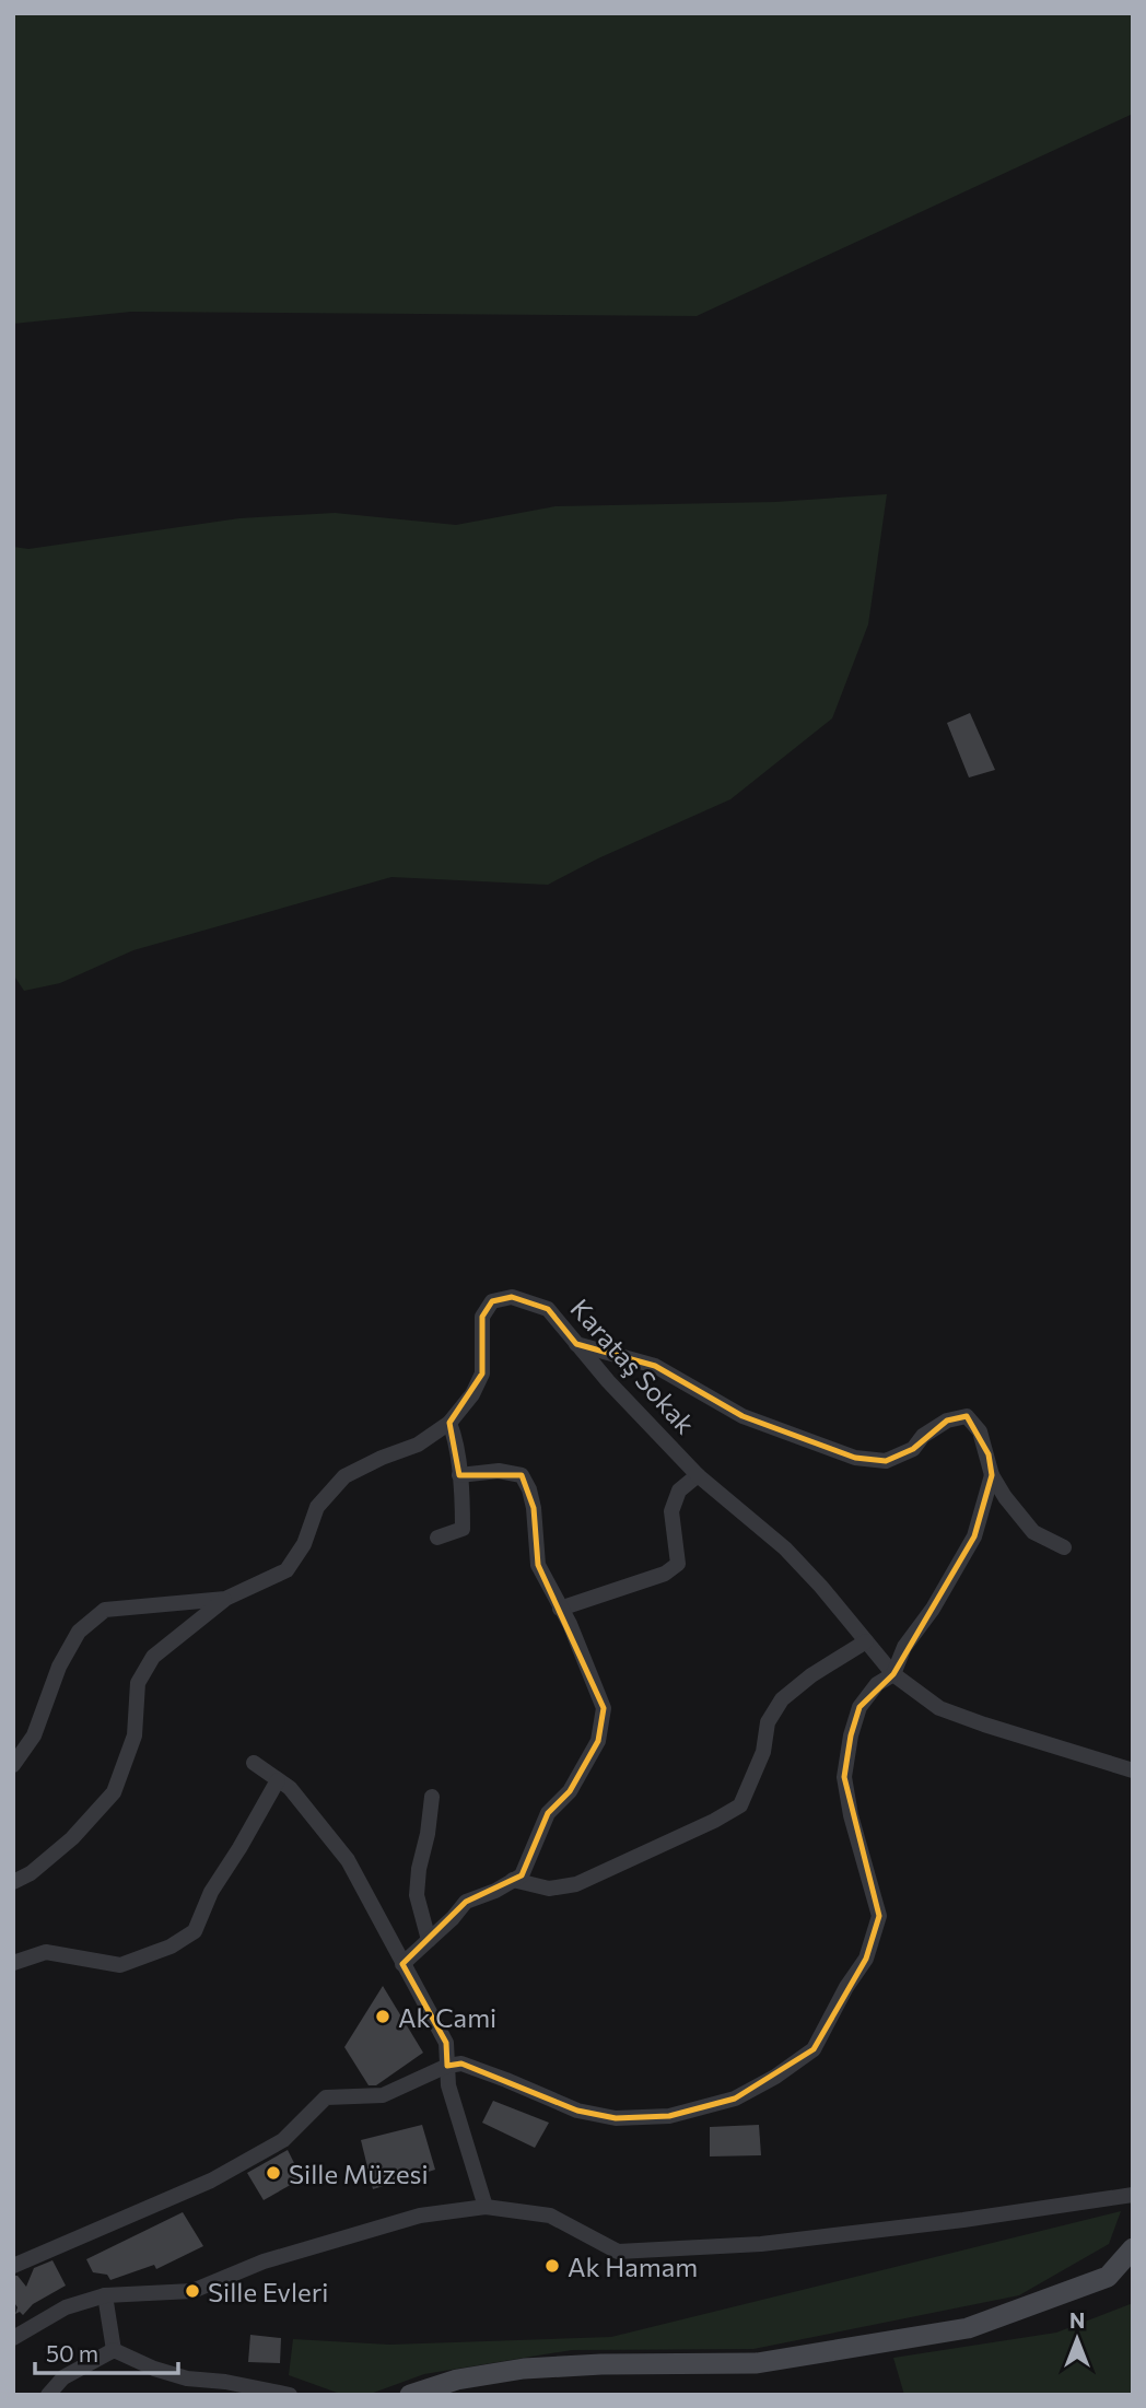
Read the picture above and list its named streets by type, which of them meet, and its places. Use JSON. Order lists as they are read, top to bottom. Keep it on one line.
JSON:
{"streets":{"street":["Karataş Sokak"]},"places":["Ak Cami","Sille Müzesi","Ak Hamam","Sille Evleri"],"scale_bar":"50 m","north":"top"}
